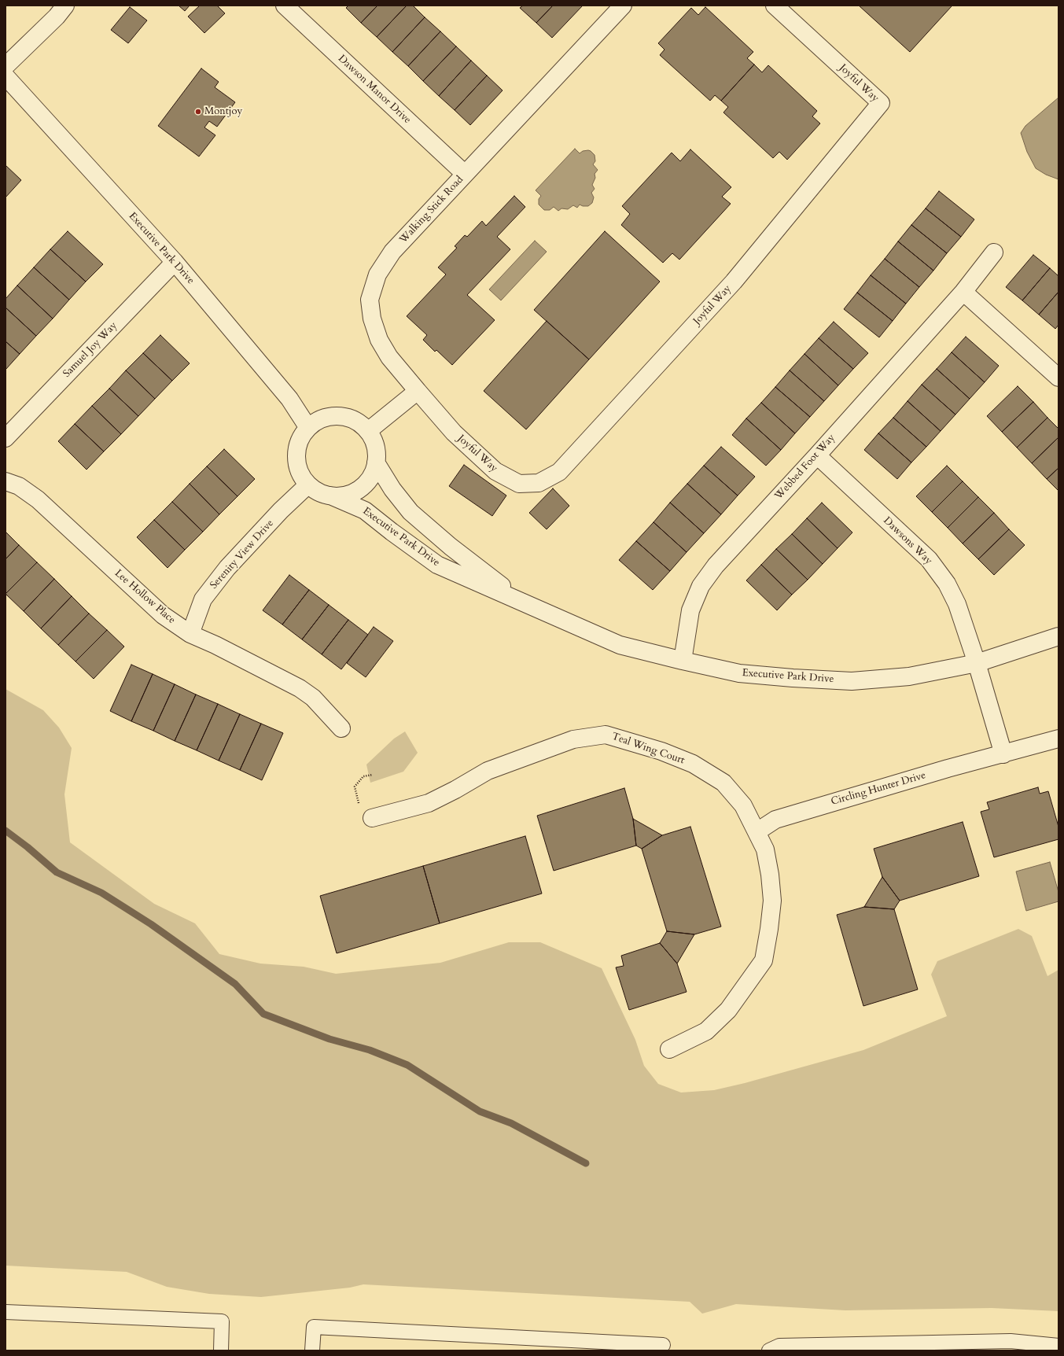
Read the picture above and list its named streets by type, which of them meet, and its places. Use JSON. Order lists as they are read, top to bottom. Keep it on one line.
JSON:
{"streets":{"street":["Joyful Way","Dawson Manor Drive","Walking Stick Road","Executive Park Drive","Samuel Joy Way","Webbed Foot Way","Dawsons Way","Serenity View Drive","Lee Hollow Place","Teal Wing Court","Circling Hunter Drive"]},"crossings":[["Joyful Way","Walking Stick Road"],["Dawson Manor Drive","Walking Stick Road"],["Executive Park Drive","Samuel Joy Way"],["Executive Park Drive","Webbed Foot Way"],["Executive Park Drive","Dawsons Way"],["Executive Park Drive","Serenity View Drive"],["Webbed Foot Way","Dawsons Way"],["Serenity View Drive","Lee Hollow Place"],["Teal Wing Court","Circling Hunter Drive"]],"places":["Montjoy"]}
